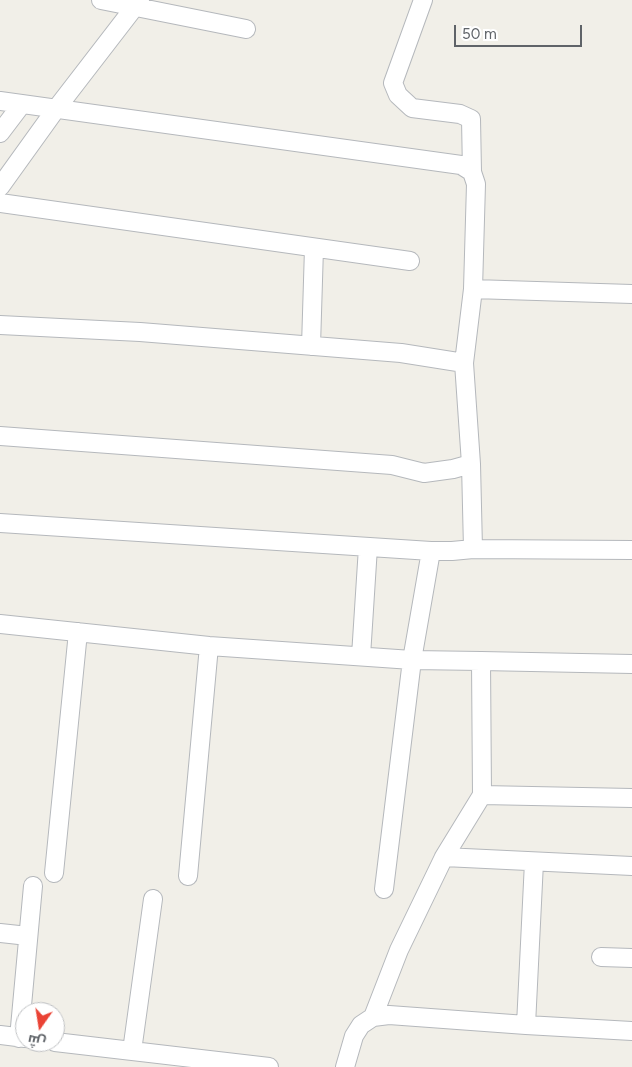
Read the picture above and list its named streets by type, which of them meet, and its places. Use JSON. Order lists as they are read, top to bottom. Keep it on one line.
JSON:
{"scale_bar":"50 m","north":"bottom"}
